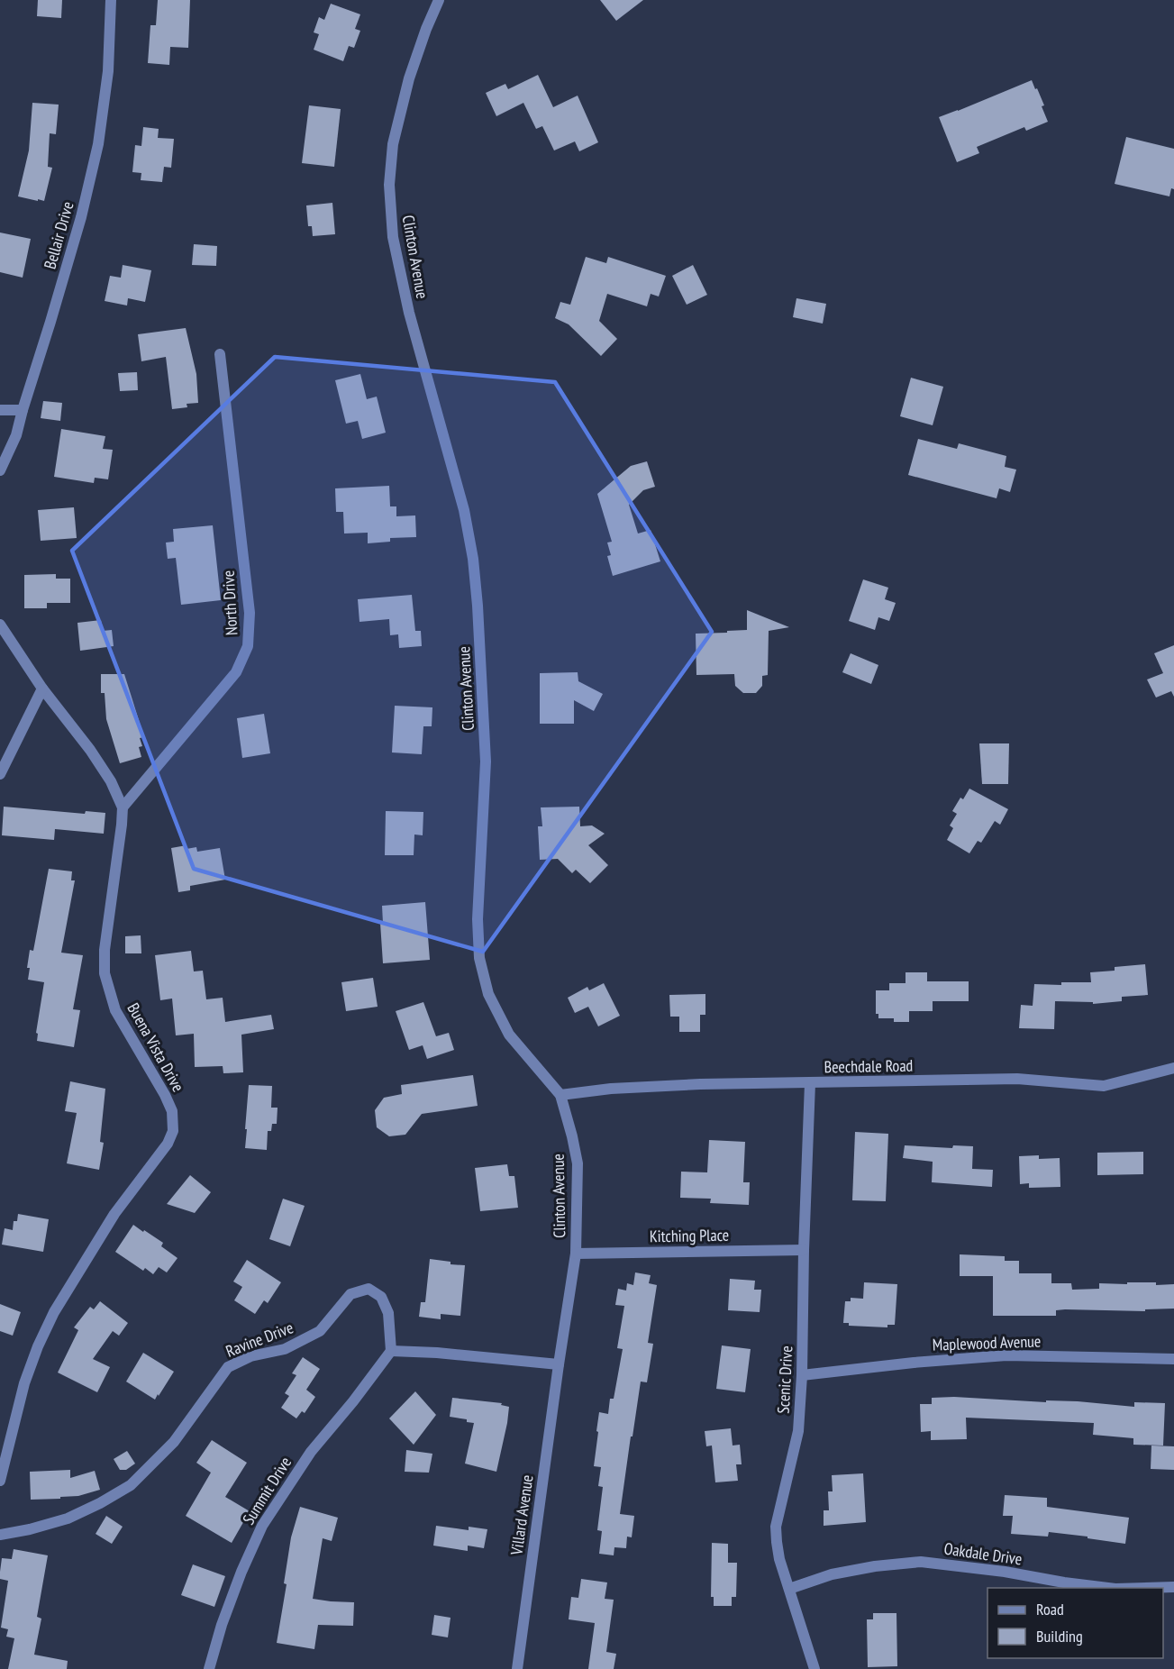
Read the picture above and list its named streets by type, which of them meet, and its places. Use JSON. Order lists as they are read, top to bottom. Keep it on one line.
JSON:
{"streets":{"street":["Bellair Drive","Clinton Avenue","North Drive","Buena Vista Drive","Beechdale Road","Kitching Place","Ravine Drive","Maplewood Avenue","Scenic Drive","Summit Drive","Villard Avenue","Oakdale Drive"]},"crossings":[["Clinton Avenue","Beechdale Road"],["Clinton Avenue","Kitching Place"],["Clinton Avenue","Villard Avenue"],["North Drive","Buena Vista Drive"],["Beechdale Road","Scenic Drive"],["Kitching Place","Scenic Drive"],["Ravine Drive","Summit Drive"],["Maplewood Avenue","Scenic Drive"],["Scenic Drive","Oakdale Drive"]],"legend":["Road","Building"]}
